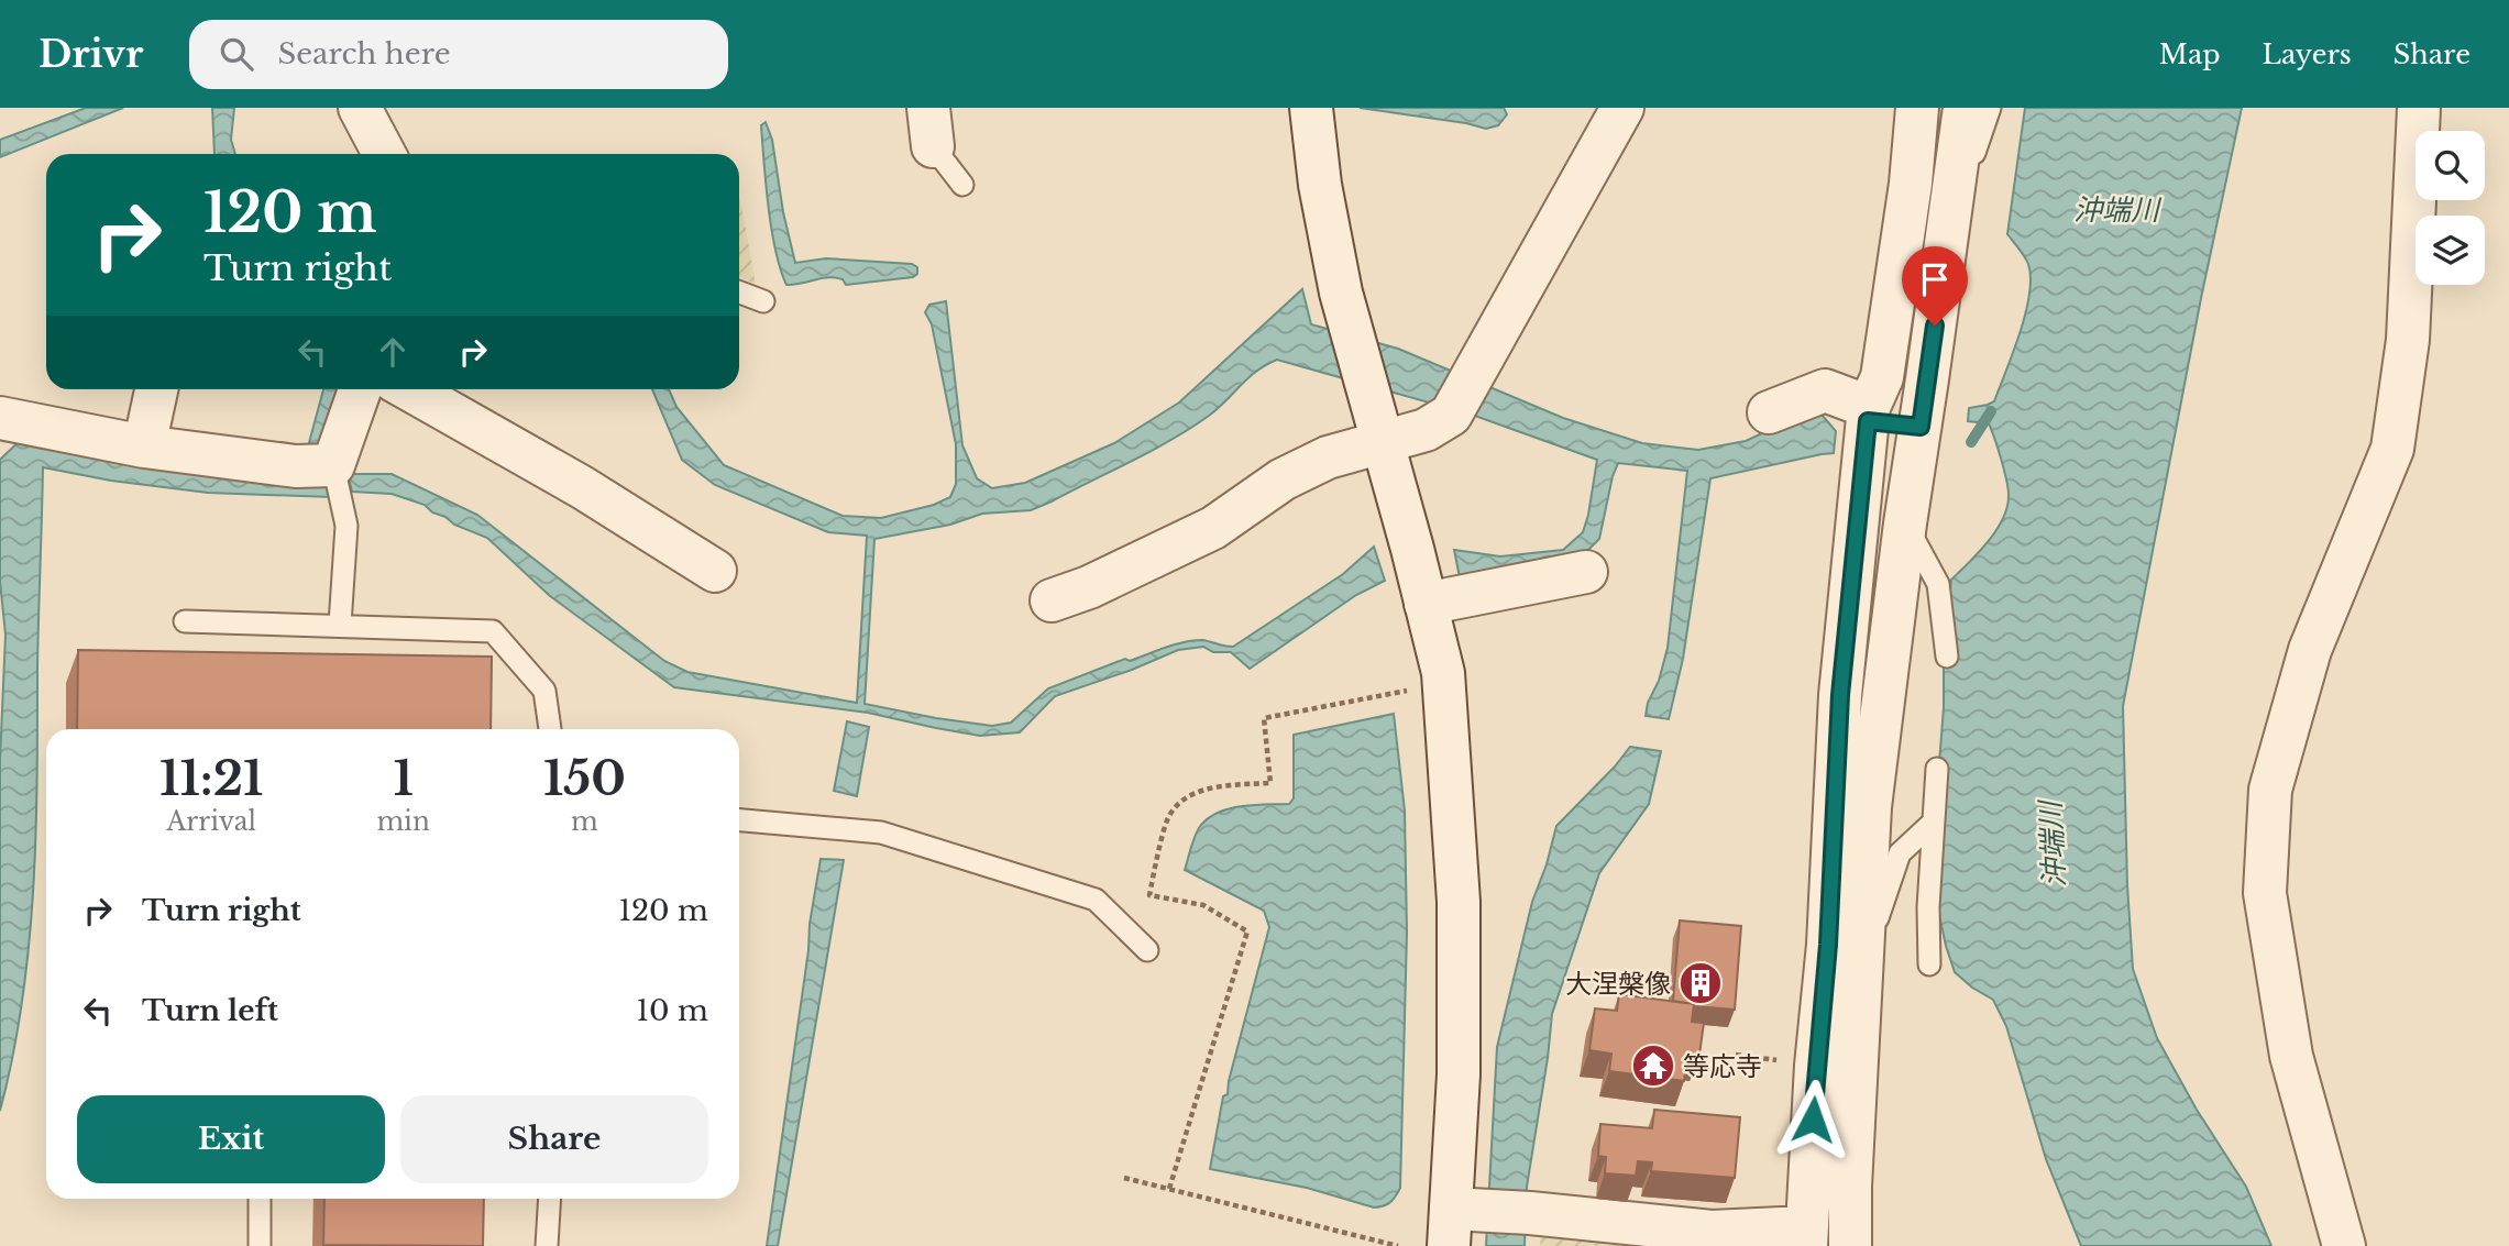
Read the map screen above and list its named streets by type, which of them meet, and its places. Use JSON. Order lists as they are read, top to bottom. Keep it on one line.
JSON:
{"water":["沖端川"],"places":{"building":["大涅槃像"],"temple":["等応寺"]},"page":{"header":"Drivr","search":"Search here","nav":["Map","Layers","Share"],"turn":["120 m","Turn right"],"eta":["11:21","Arrival","1","min","150","m"],"list":[{"name":"Turn right","value":"120 m"},{"name":"Turn left","value":"10 m"}],"buttons":["Exit","Share"]}}
